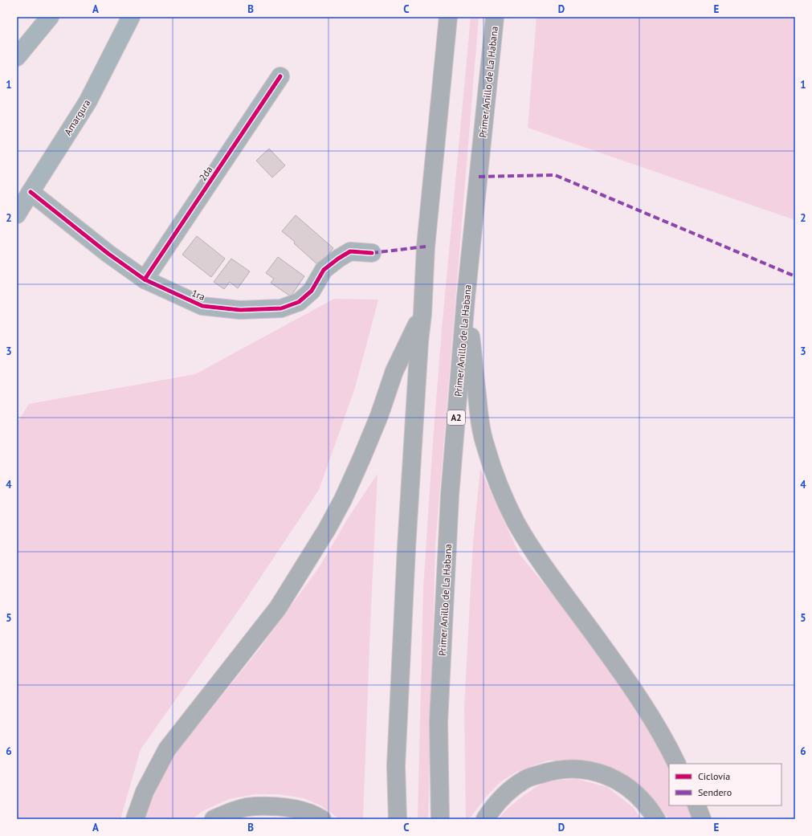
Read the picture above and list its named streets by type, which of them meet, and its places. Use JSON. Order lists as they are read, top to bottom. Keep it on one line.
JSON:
{"streets":{"highway":["Primer Anillo de La Habana","A2"],"street":["Amargura","2da","1ra"]},"crossings":[["Amargura","1ra"],["2da","1ra"]],"legend":["Ciclovía","Sendero"],"grid":{"columns":["A","B","C","D","E"],"rows":["1","2","3","4","5","6"]}}
